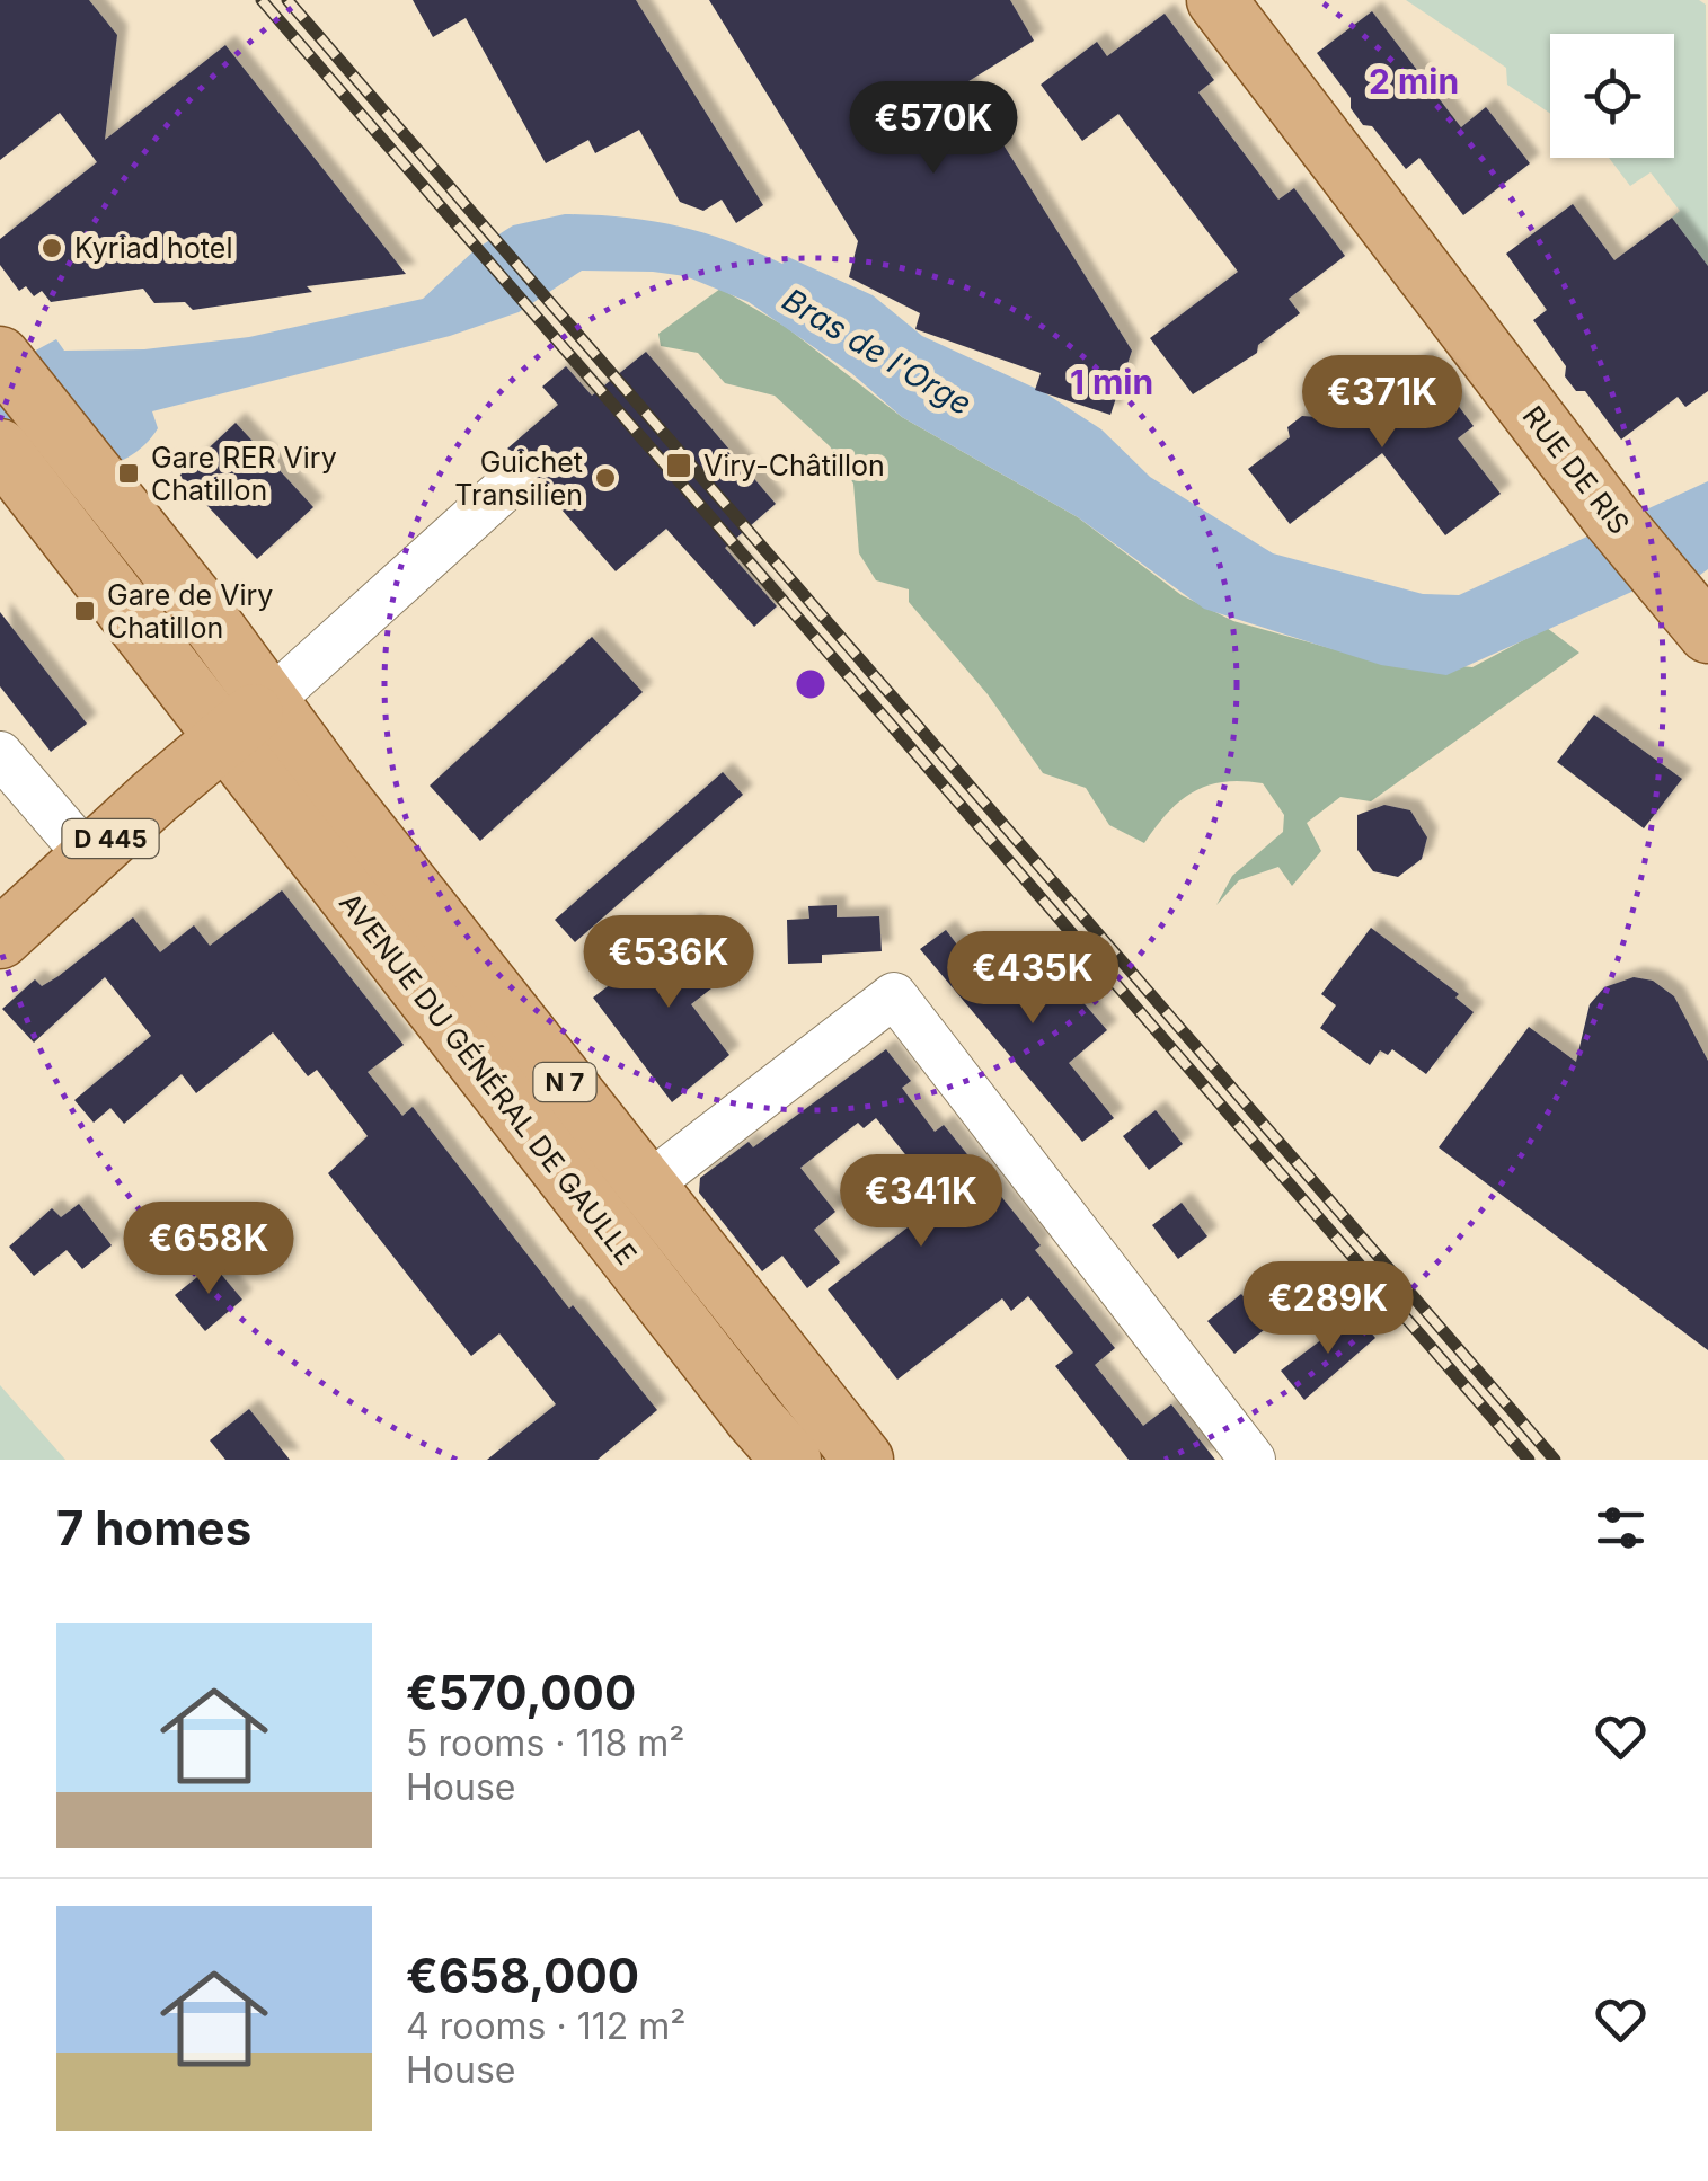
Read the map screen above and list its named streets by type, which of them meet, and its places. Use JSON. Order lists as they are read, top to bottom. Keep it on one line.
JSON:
{"streets":{"main road":["RUE DE RIS","D 445","AVENUE DU GÉNÉRAL DE GAULLE","N 7"]},"crossings":[["D 445","AVENUE DU GÉNÉRAL DE GAULLE"],["D 445","N 7"],["AVENUE DU GÉNÉRAL DE GAULLE","N 7"]],"water":["Bras de l'Orge"],"places":{"other":["Kyriad hotel","Guichet Transilien"],"transit":["Viry-Châtillon","Gare RER Viry Chatillon","Gare de Viry Chatillon"]},"page":{"price":["€570K","€371K","€536K","€435K","€341K","€658K","€289K"],"heading":"7 homes","list":[{"name":"€570,000","note":"5 rooms · 118 m² · House"},{"name":"€658,000","note":"4 rooms · 112 m² · House"}]},"rings":["2 min","1 min"]}
